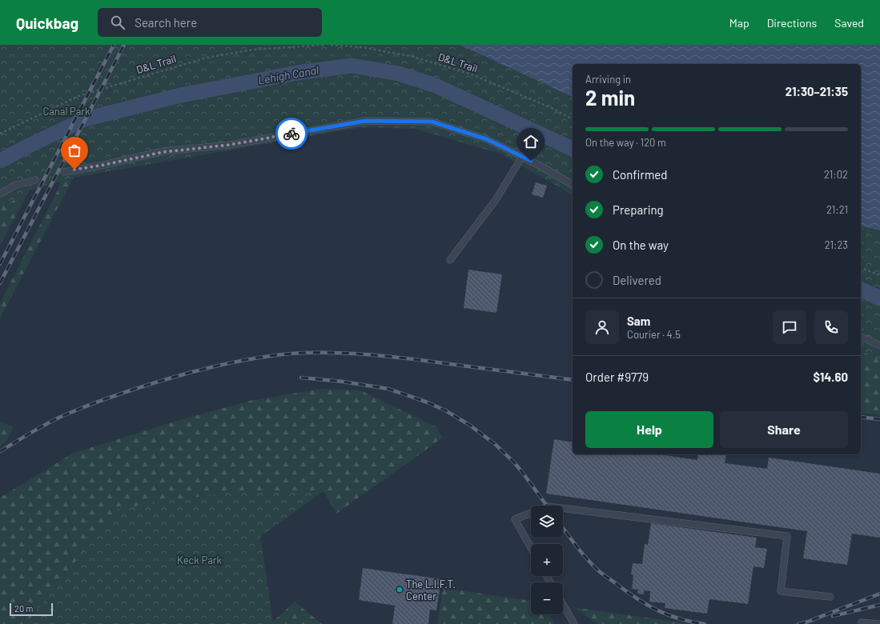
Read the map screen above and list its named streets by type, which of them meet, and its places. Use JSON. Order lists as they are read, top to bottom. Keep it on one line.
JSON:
{"streets":{"path":["D&L Trail"]},"water":["Lehigh Canal"],"parks":["Canal Park","Keck Park"],"places":["The L.I.F.T. Center"],"scale_bar":"20 m","page":{"header":"Quickbag","search":"Search here","nav":["Map","Directions","Saved"],"heading":["2 min","Arriving in","21:30–21:35"],"panel":["Sam","Courier · 4.5","Order #9779","$14.60"],"bar":"On the way · 120 m","list":[["Confirmed","21:02"],["Preparing","21:21"],["On the way","21:23"],"Delivered"],"buttons":["Help","Share"],"map_buttons":["+","−"],"scale":"20 m"}}
